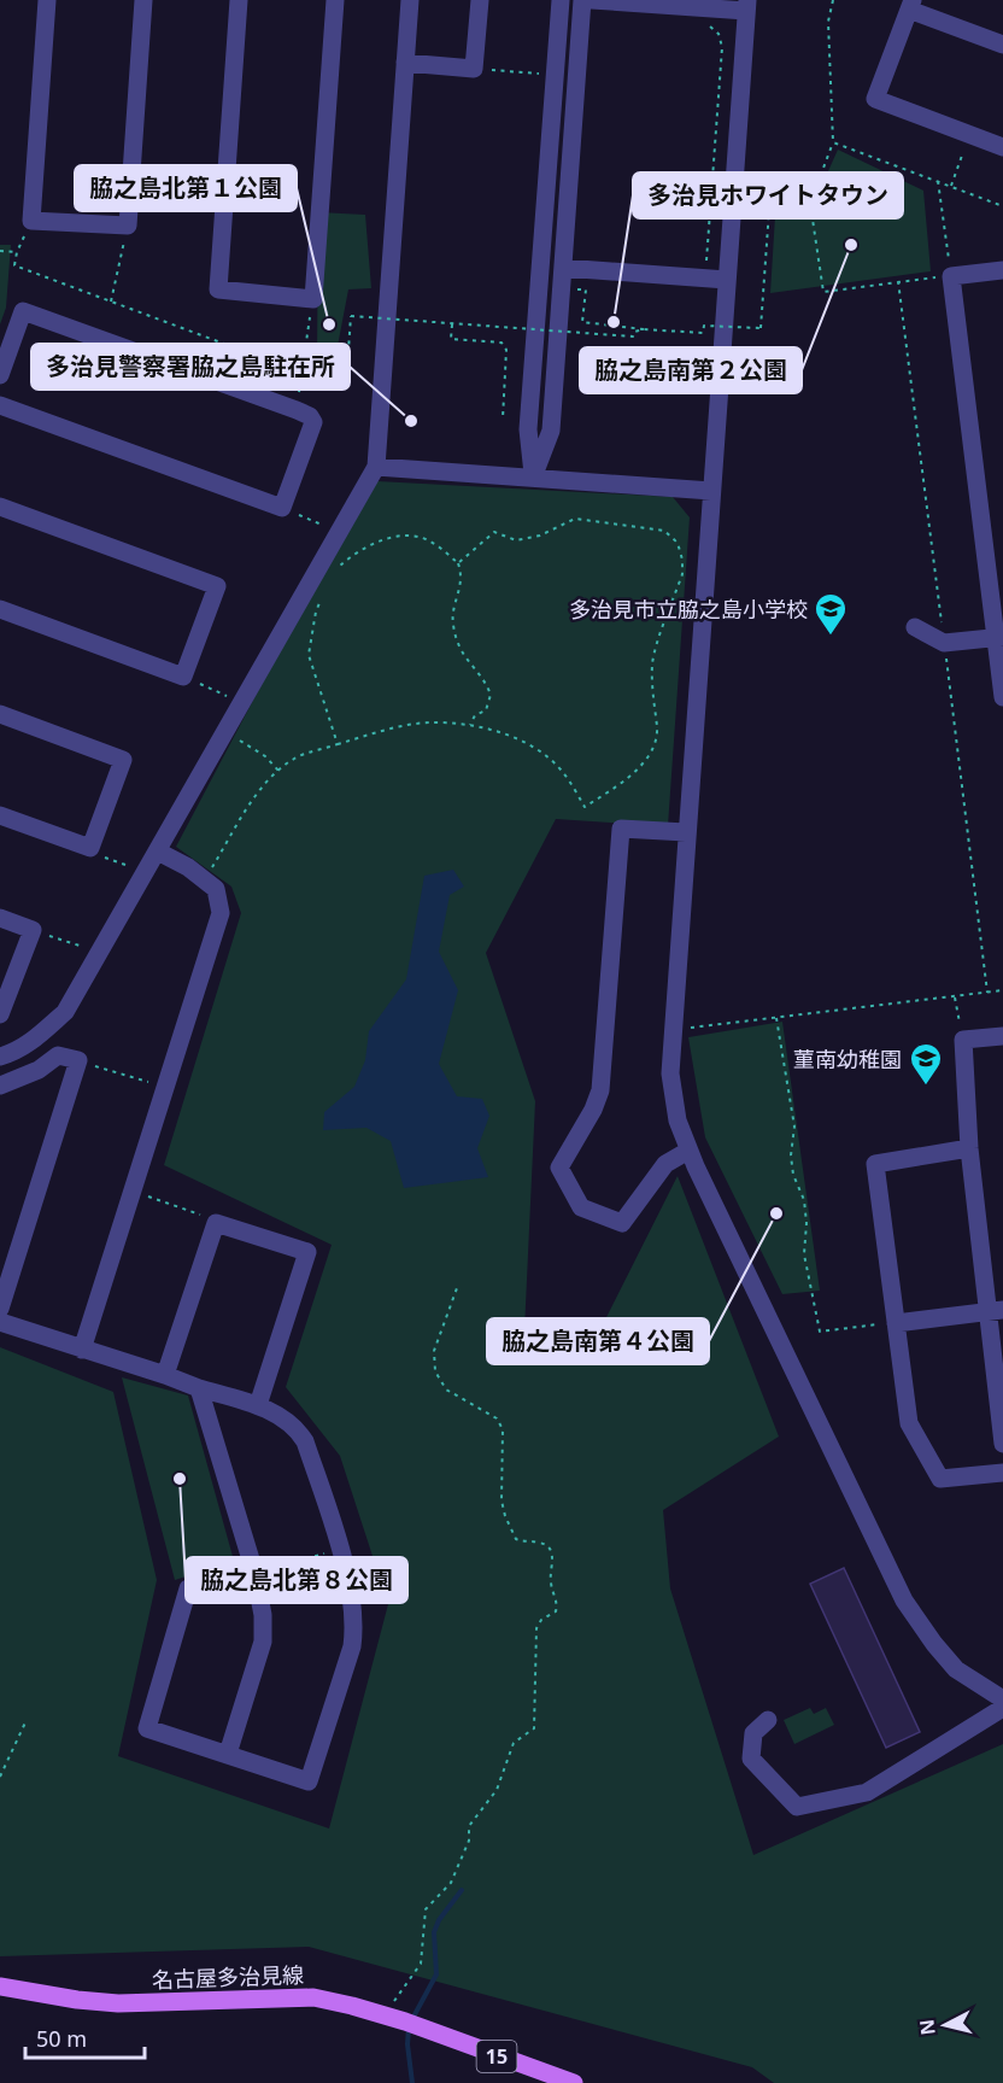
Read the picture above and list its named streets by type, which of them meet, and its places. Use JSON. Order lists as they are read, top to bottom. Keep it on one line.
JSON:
{"streets":{"main road":["名古屋多治見線","15"]},"places":{"other":["脇之島南第２公園","多治見ホワイトタウン","脇之島北第１公園","多治見警察署脇之島駐在所","脇之島南第４公園","脇之島北第８公園"],"school or university":["多治見市立脇之島小学校","菫南幼稚園"]},"scale_bar":"50 m","north":"left"}
